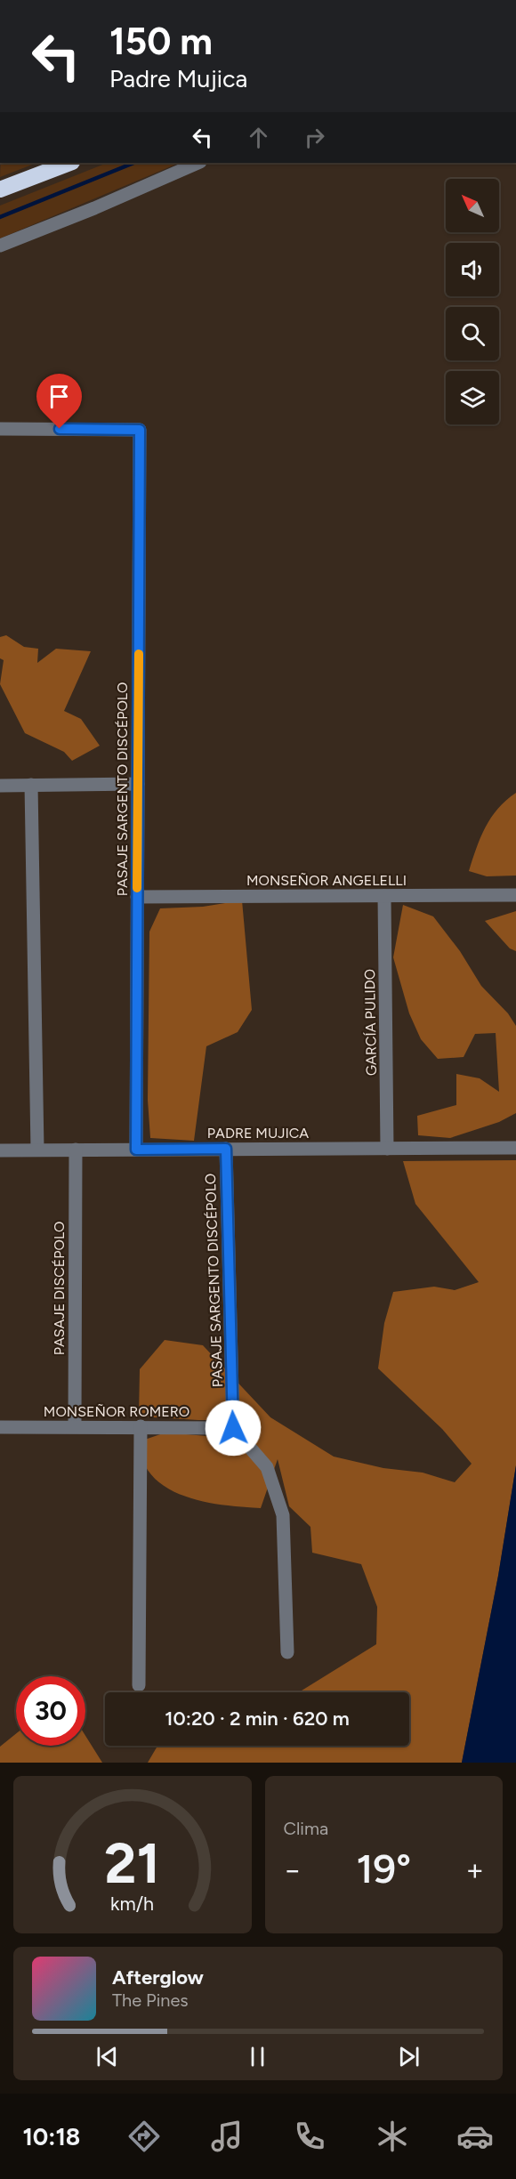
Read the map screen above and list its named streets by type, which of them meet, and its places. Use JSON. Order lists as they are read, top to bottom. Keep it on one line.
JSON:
{"streets":{"street":["PASAJE SARGENTO DISCÉPOLO","MONSEÑOR ANGELELLI","GARCÍA PULIDO","PADRE MUJICA","PASAJE DISCÉPOLO","MONSEÑOR ROMERO"]},"crossings":[["PASAJE SARGENTO DISCÉPOLO","MONSEÑOR ANGELELLI"],["PASAJE SARGENTO DISCÉPOLO","PADRE MUJICA"],["PASAJE SARGENTO DISCÉPOLO","MONSEÑOR ROMERO"],["MONSEÑOR ANGELELLI","GARCÍA PULIDO"],["GARCÍA PULIDO","PADRE MUJICA"],["PADRE MUJICA","PASAJE DISCÉPOLO"],["PASAJE DISCÉPOLO","MONSEÑOR ROMERO"]],"north":"top left","page":{"turn":["150 m","Padre Mujica"],"limit":"30","trip":"10:20 · 2 min · 620 m","tile":"Clima","heat":["−","19°","+"],"song":["Afterglow","The Pines"],"tabs":"10:18","gauge":["21","km/h"]}}
